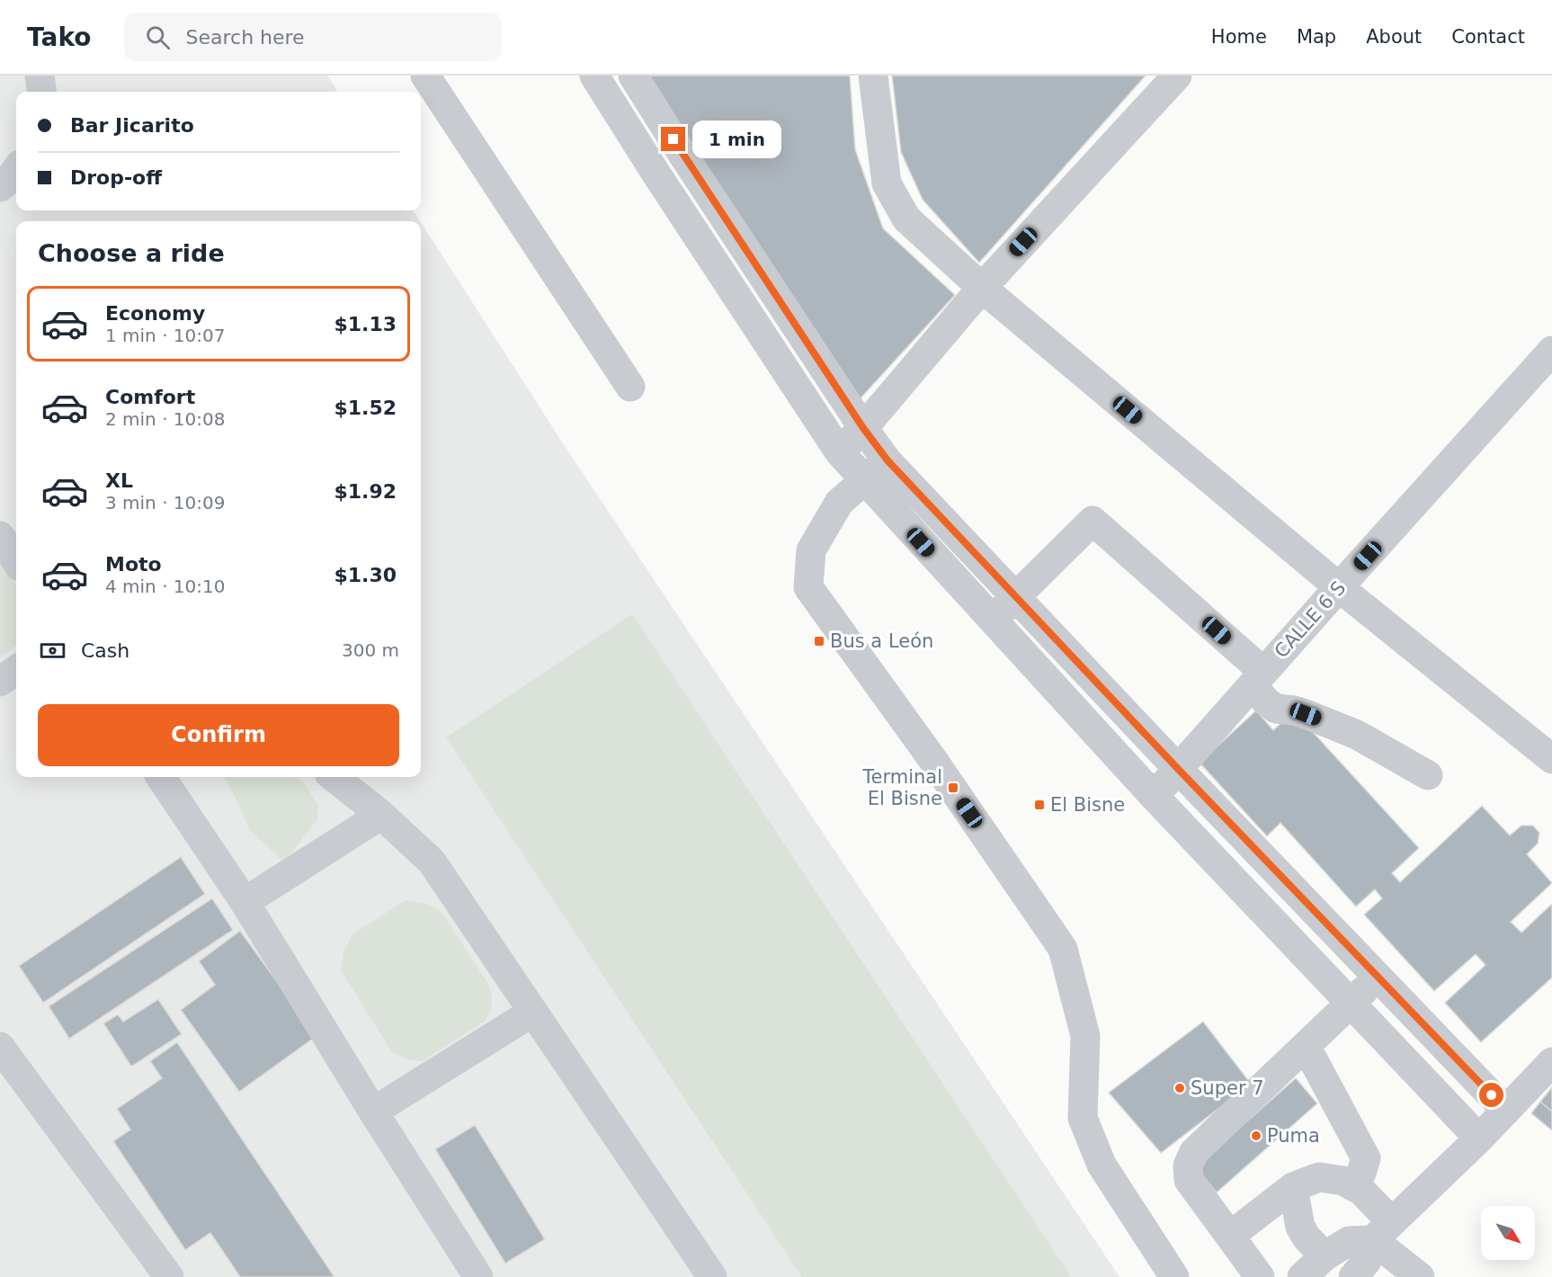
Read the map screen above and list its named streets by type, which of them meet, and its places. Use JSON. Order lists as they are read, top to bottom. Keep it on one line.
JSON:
{"streets":{"street":["CALLE 6 S"]},"places":{"transit":["Bus a León","Terminal El Bisne","El Bisne"],"other":["Super 7","Puma"]},"north":"bottom right","page":{"header":"Tako","search":"Search here","nav":["Home","Map","About","Contact"],"banner":["Bar Jicarito","Drop-off"],"bubble":"1 min","heading":"Choose a ride","list":[{"name":"Economy","note":"1 min · 10:07","value":"$1.13"},{"name":"Comfort","note":"2 min · 10:08","value":"$1.52"},{"name":"XL","note":"3 min · 10:09","value":"$1.92"},{"name":"Moto","note":"4 min · 10:10","value":"$1.30"}],"pay":["Cash","300 m"],"buttons":"Confirm"}}
